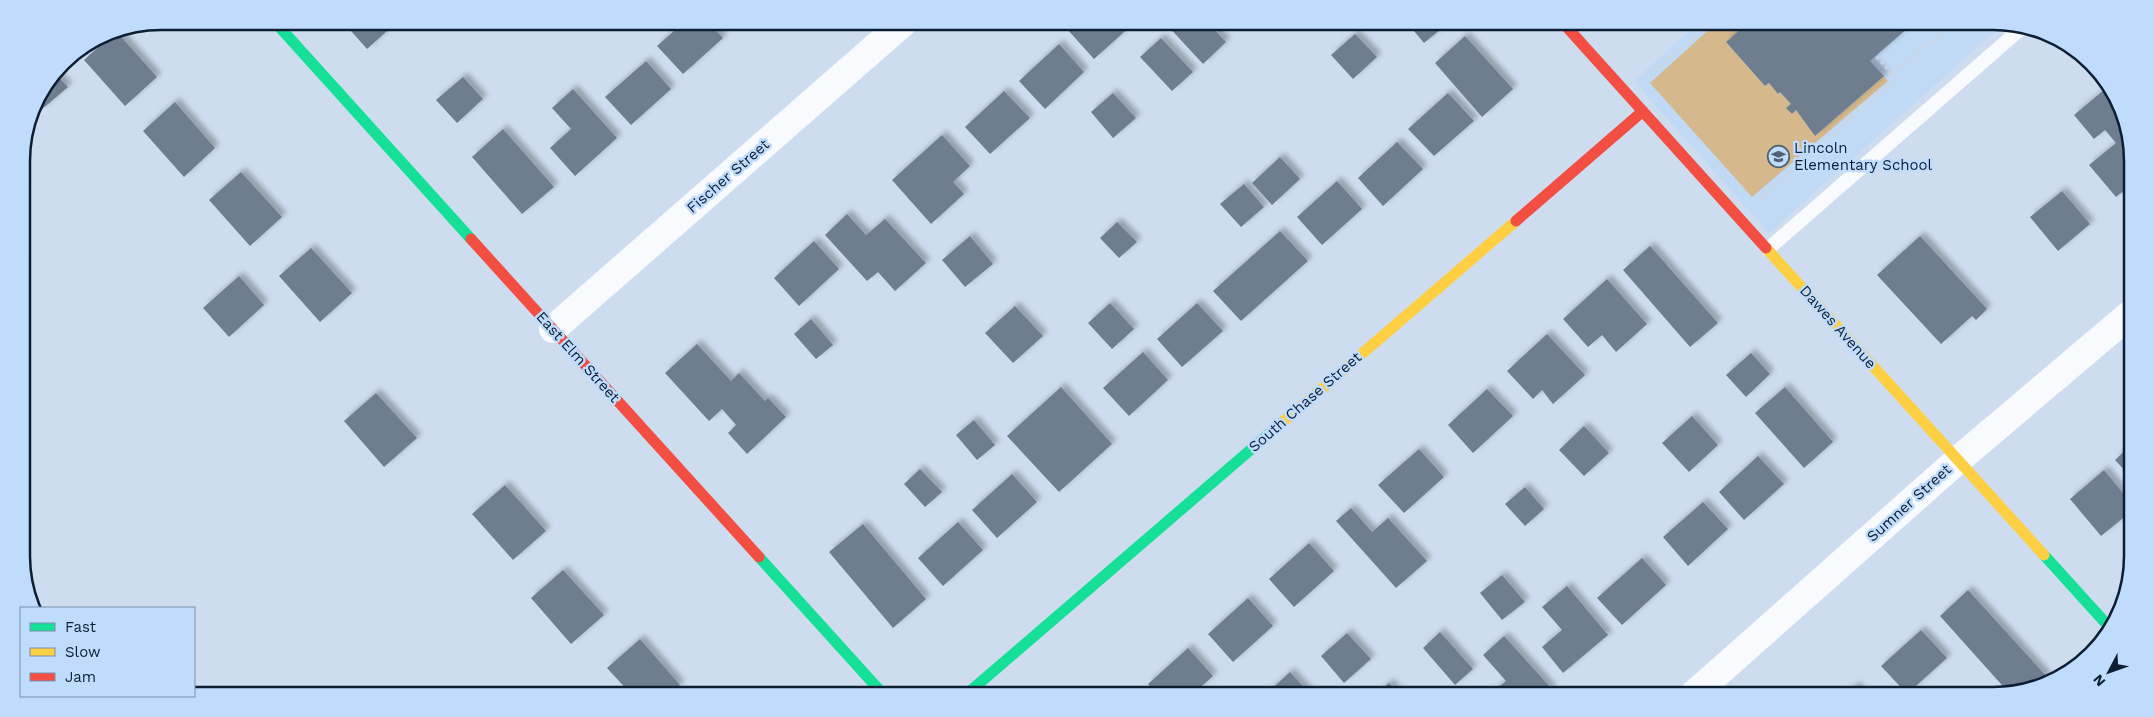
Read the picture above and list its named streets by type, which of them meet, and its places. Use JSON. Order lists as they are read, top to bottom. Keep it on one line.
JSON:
{"streets":{"street":["Fischer Street","Dawes Avenue","East Elm Street","South Chase Street","Sumner Street"]},"crossings":[["Fischer Street","East Elm Street"],["Dawes Avenue","South Chase Street"],["Dawes Avenue","Sumner Street"]],"places":{"school or university":["Lincoln Elementary School"]},"legend":["Fast","Slow","Jam"],"north":"bottom left"}
